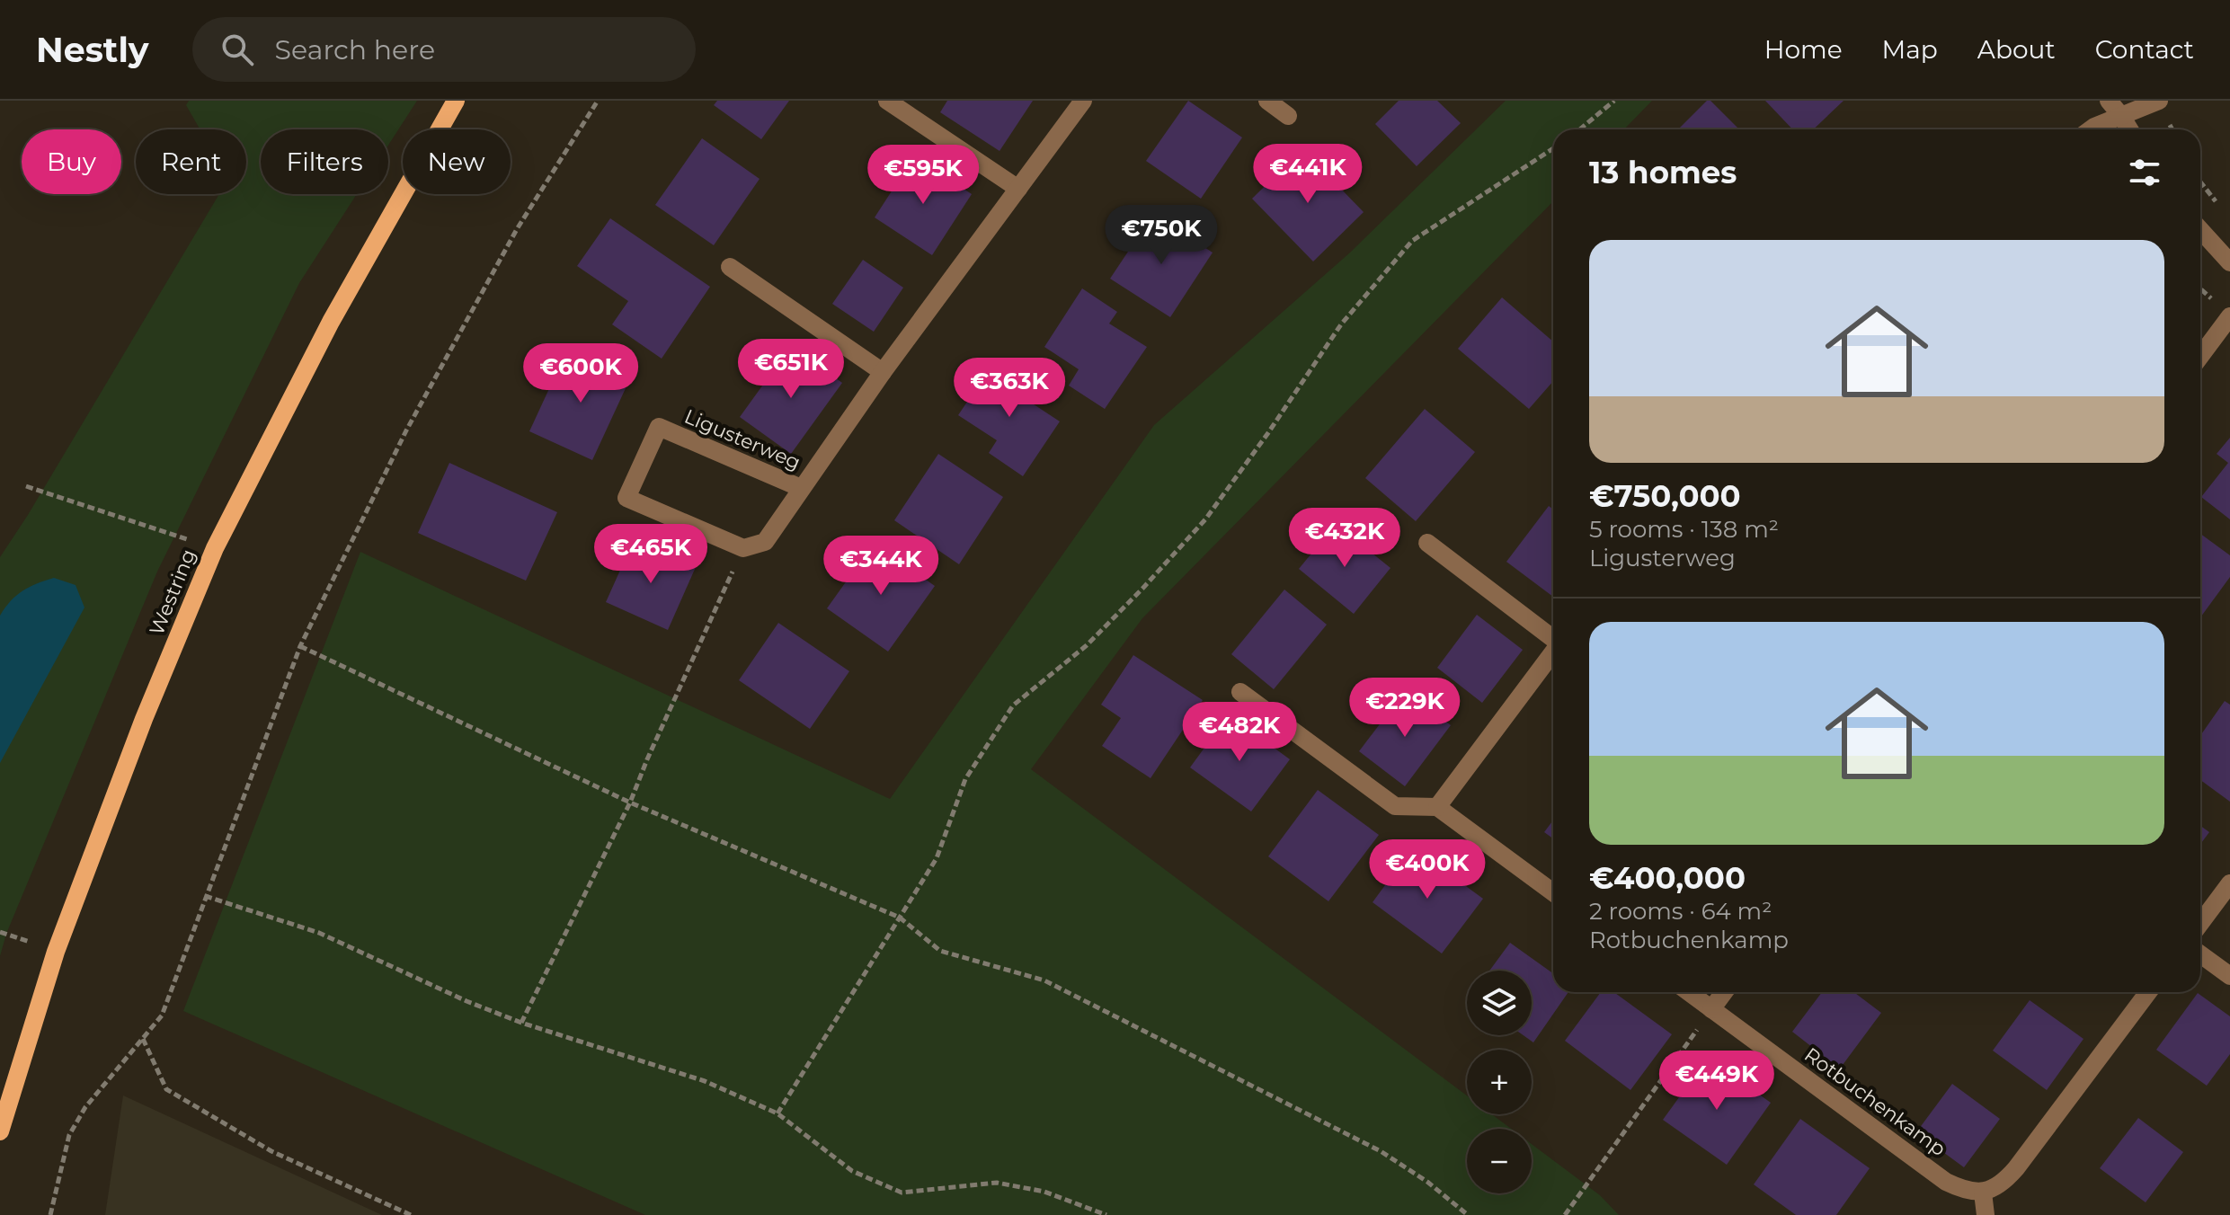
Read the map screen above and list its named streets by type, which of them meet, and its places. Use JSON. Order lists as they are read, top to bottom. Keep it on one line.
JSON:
{"streets":{"main road":["Westring"],"street":["Ligusterweg","Rotbuchenkamp"]},"page":{"header":"Nestly","search":"Search here","nav":["Home","Map","About","Contact"],"chip":["Buy","Rent","Filters","New"],"heading":"13 homes","price":["€441K","€595K","€750K","€651K","€600K","€363K","€432K","€465K","€344K","€229K","€482K","€400K","€449K"],"list":[{"name":"€750,000","note":"5 rooms · 138 m² · Ligusterweg"},{"name":"€400,000","note":"2 rooms · 64 m² · Rotbuchenkamp"}],"map_buttons":["+","−"]}}
